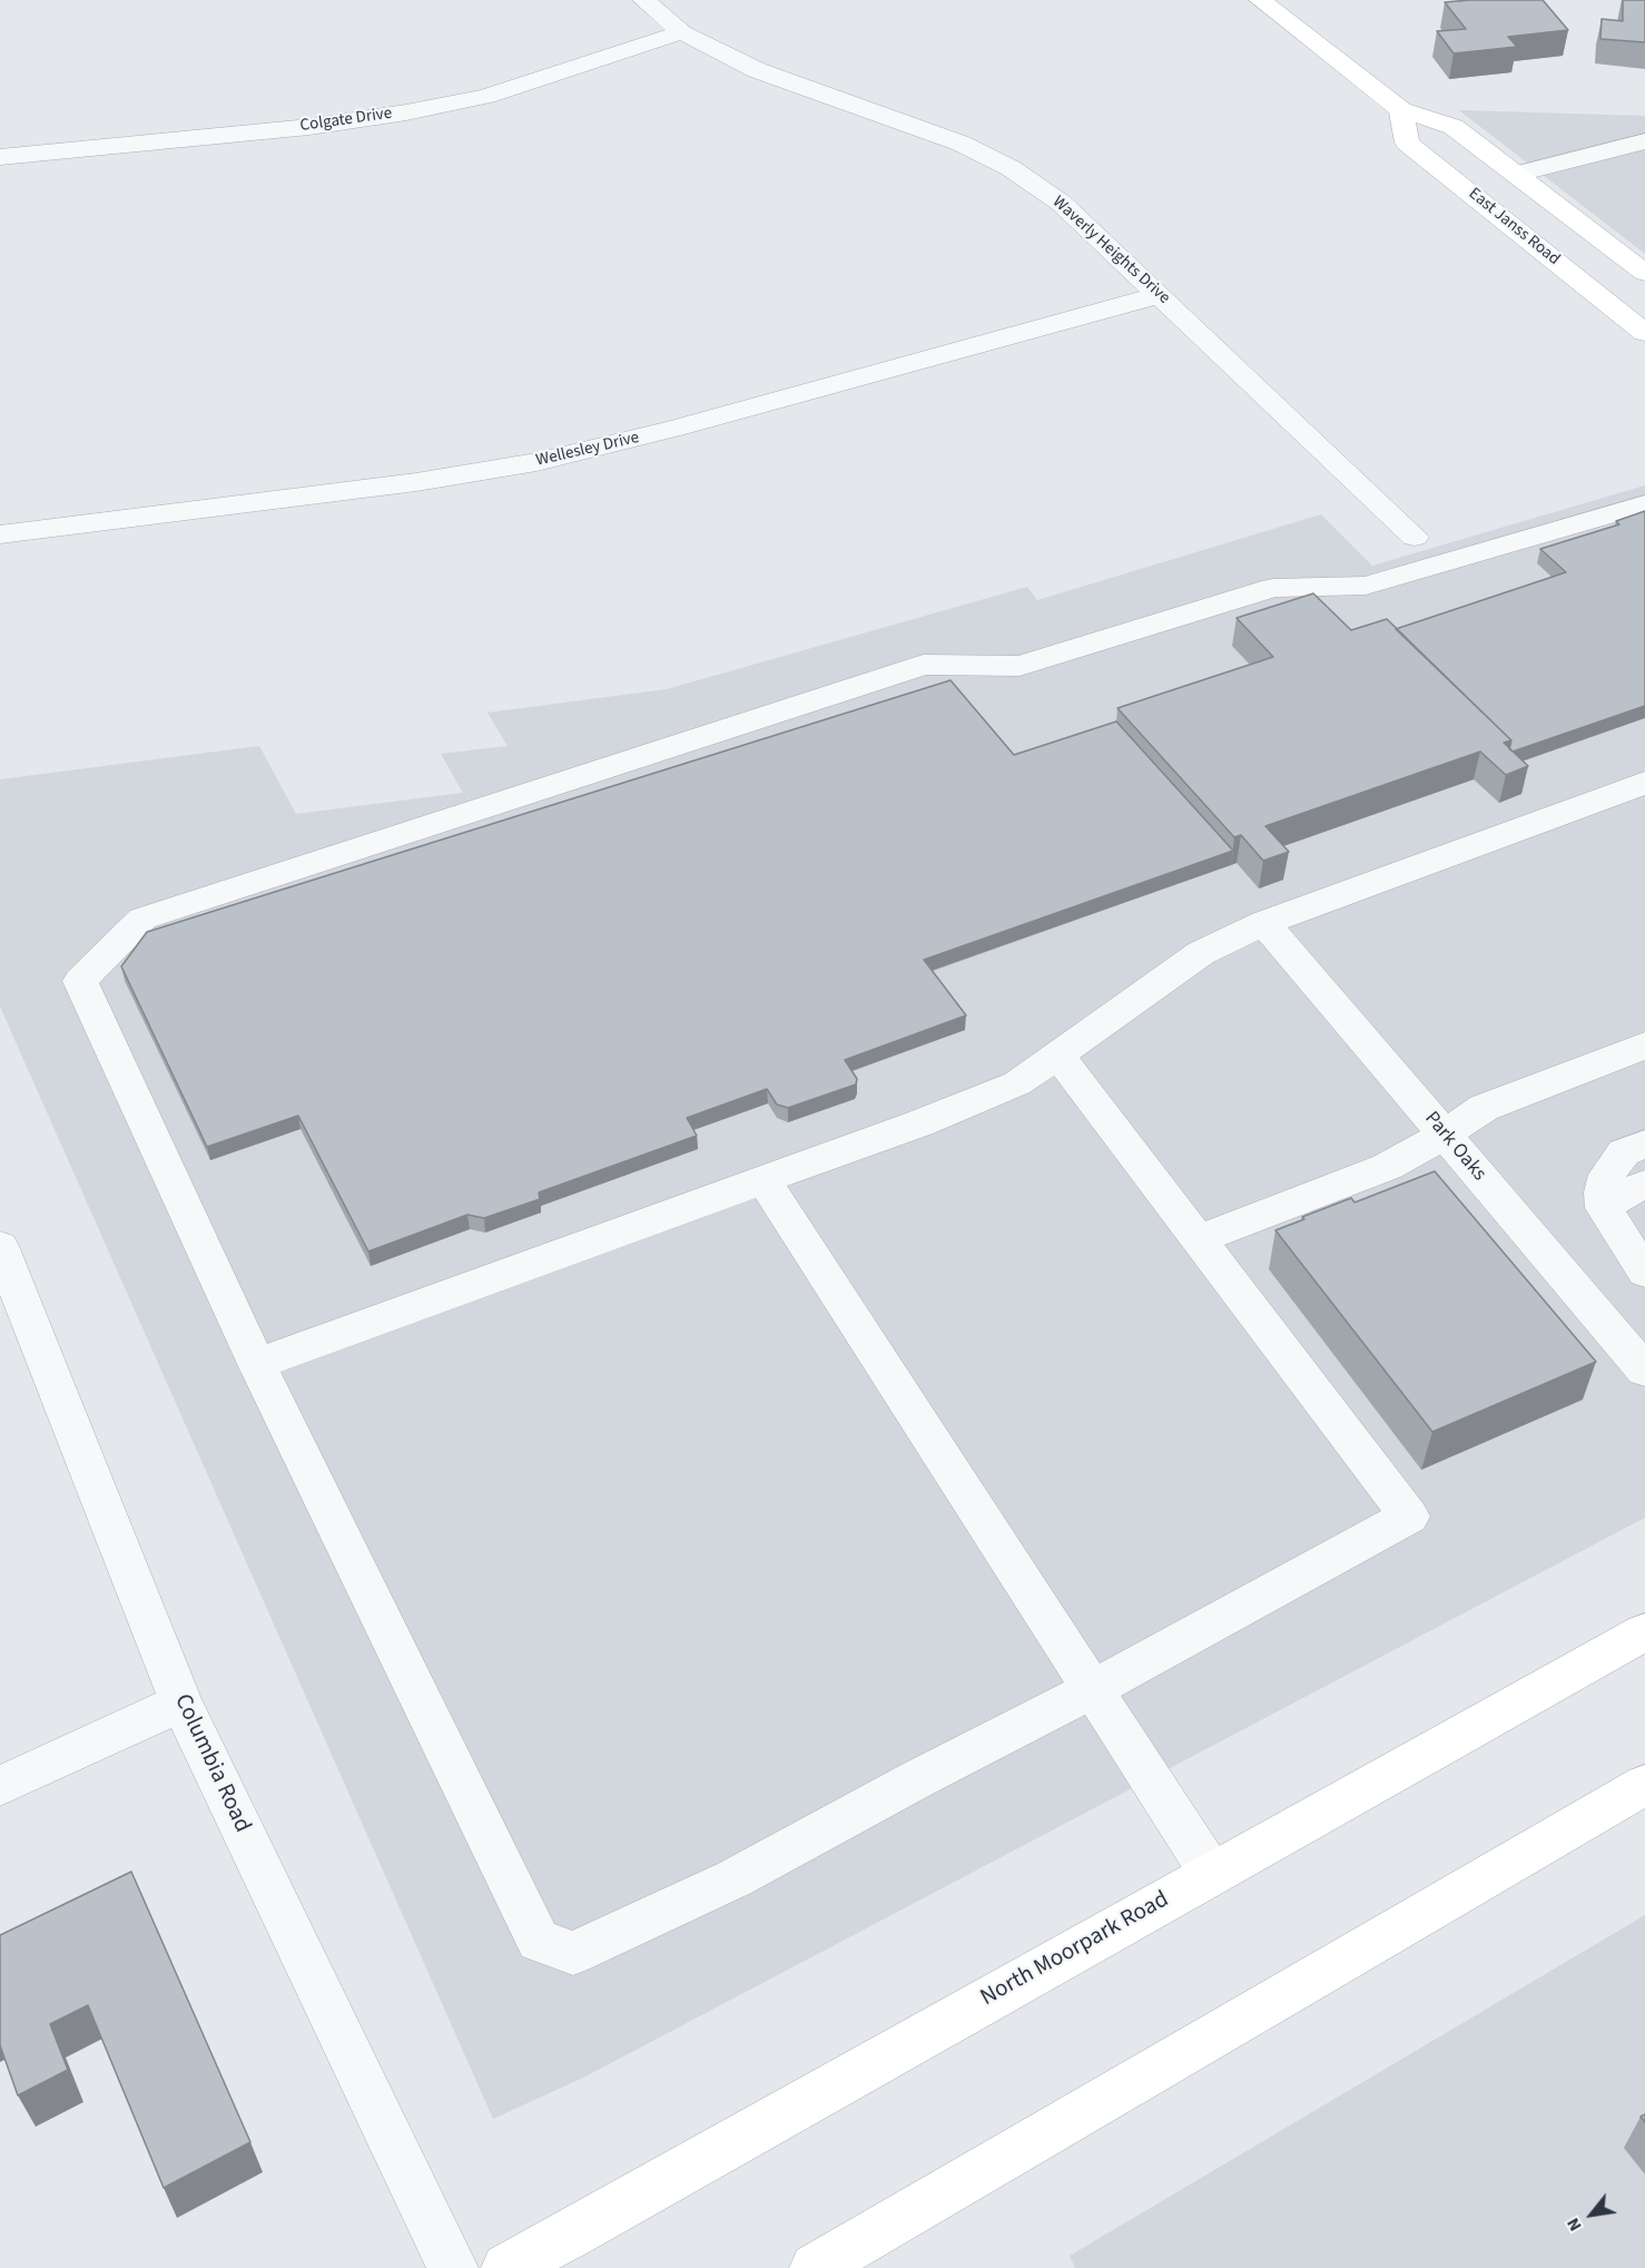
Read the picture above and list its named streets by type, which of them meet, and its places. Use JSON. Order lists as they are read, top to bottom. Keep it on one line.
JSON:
{"streets":{"main road":["East Janss Road","North Moorpark Road"],"street":["Colgate Drive","Waverly Heights Drive","Wellesley Drive","Park Oaks","Columbia Road"]},"crossings":[["Colgate Drive","Waverly Heights Drive"],["Waverly Heights Drive","Wellesley Drive"]],"north":"bottom left"}
